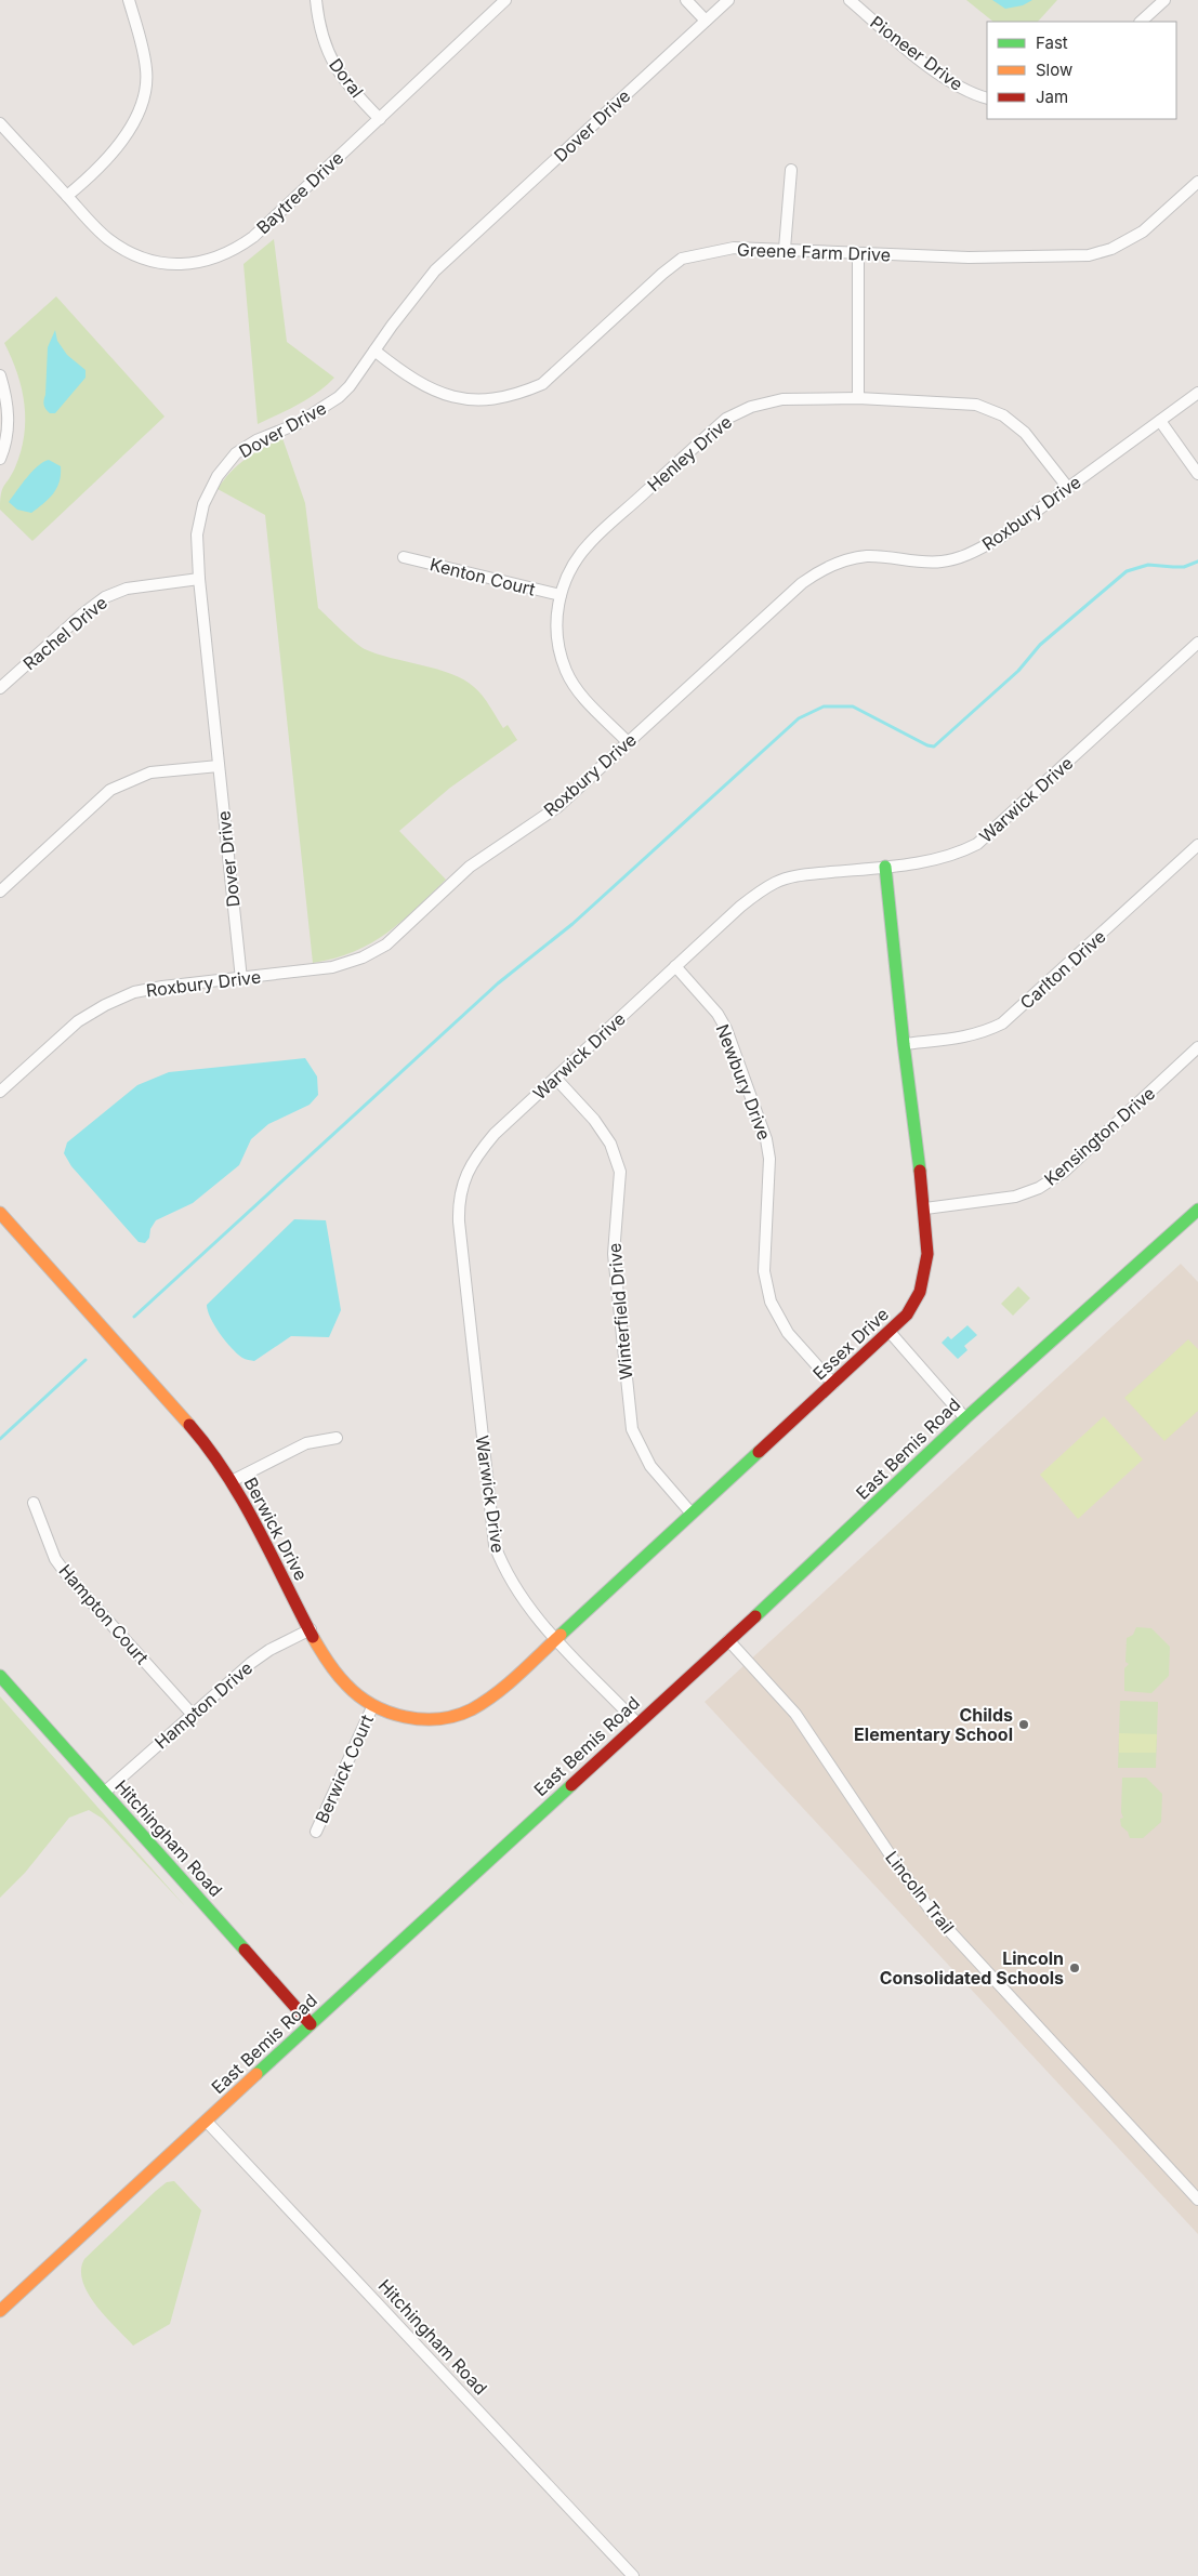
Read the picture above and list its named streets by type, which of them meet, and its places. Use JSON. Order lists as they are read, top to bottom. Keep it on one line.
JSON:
{"streets":{"street":["Pioneer Drive","Doral","Dover Drive","Baytree Drive","Greene Farm Drive","Henley Drive","Roxbury Drive","Kenton Court","Rachel Drive","Warwick Drive","Carlton Drive","Newbury Drive","Kensington Drive","Winterfield Drive","Essex Drive","East Bemis Road","Berwick Drive","Hampton Court","Hampton Drive","Berwick Court","Hitchingham Road","Lincoln Trail"]},"crossings":[["Doral","Baytree Drive"],["Dover Drive","Greene Farm Drive"],["Dover Drive","Roxbury Drive"],["Dover Drive","Rachel Drive"],["Henley Drive","Roxbury Drive"],["Henley Drive","Kenton Court"],["Warwick Drive","Newbury Drive"],["Warwick Drive","Winterfield Drive"],["Warwick Drive","Essex Drive"],["Warwick Drive","East Bemis Road"],["Warwick Drive","Berwick Drive"],["Carlton Drive","Essex Drive"],["Newbury Drive","Essex Drive"],["Kensington Drive","Essex Drive"],["Winterfield Drive","Essex Drive"],["Essex Drive","Berwick Drive"],["East Bemis Road","Hitchingham Road"],["East Bemis Road","Lincoln Trail"],["Berwick Drive","Hampton Drive"],["Berwick Drive","Berwick Court"],["Hampton Court","Hampton Drive"],["Hampton Drive","Hitchingham Road"]],"places":["Childs Elementary School","Lincoln Consolidated Schools"],"legend":["Fast","Slow","Jam"]}
